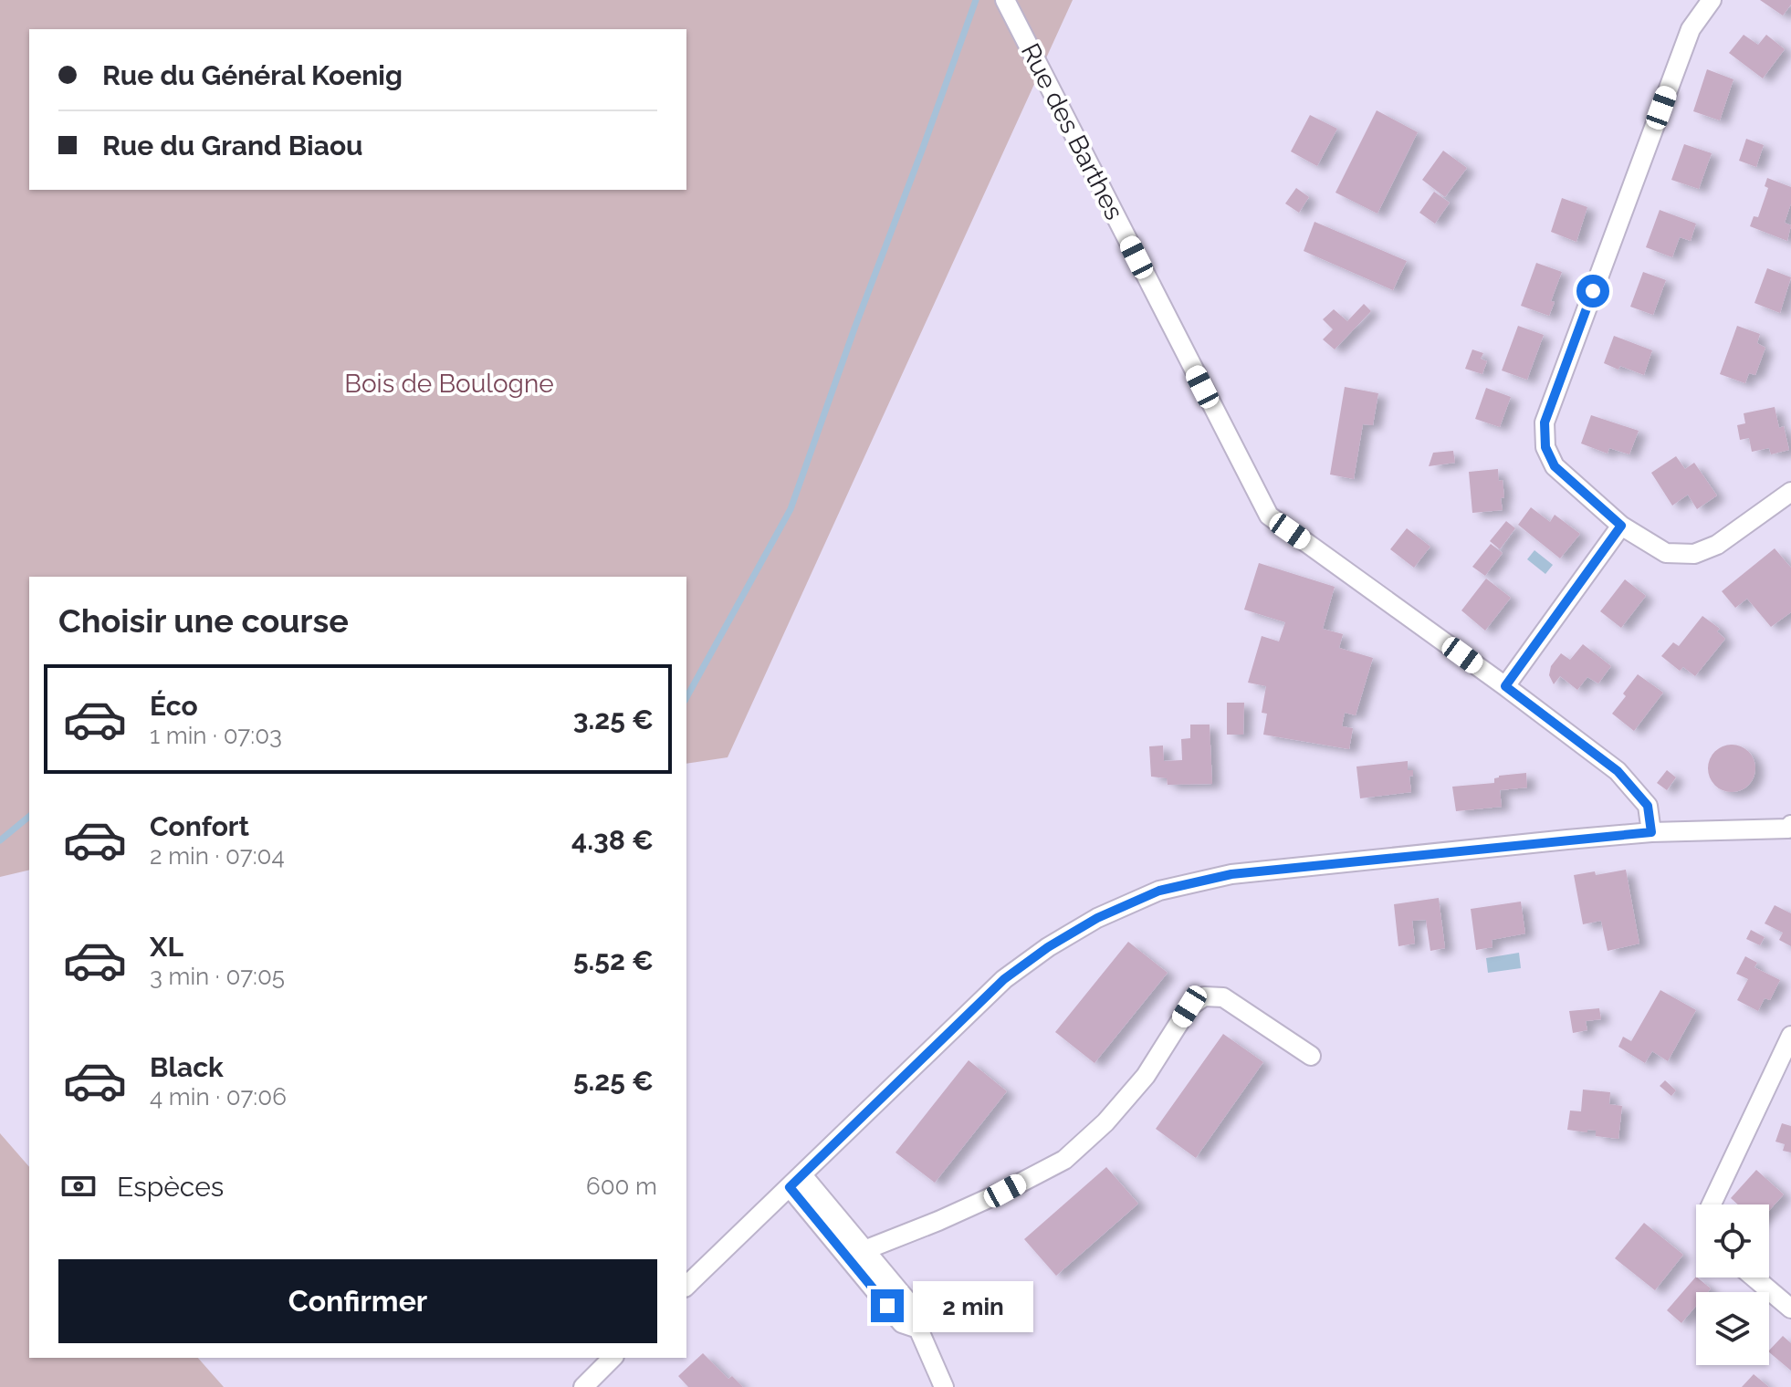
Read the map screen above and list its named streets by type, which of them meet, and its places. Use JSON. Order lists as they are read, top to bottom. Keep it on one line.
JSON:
{"streets":{"street":["Rue des Barthes"]},"parks":["Bois de Boulogne"],"page":{"banner":["Rue du Général Koenig","Rue du Grand Biaou"],"heading":"Choisir une course","list":[{"name":"Éco","note":"1 min · 07:03","value":"3.25 €"},{"name":"Confort","note":"2 min · 07:04","value":"4.38 €"},{"name":"XL","note":"3 min · 07:05","value":"5.52 €"},{"name":"Black","note":"4 min · 07:06","value":"5.25 €"}],"pay":["Espèces","600 m"],"buttons":"Confirmer","bubble":"2 min"}}
